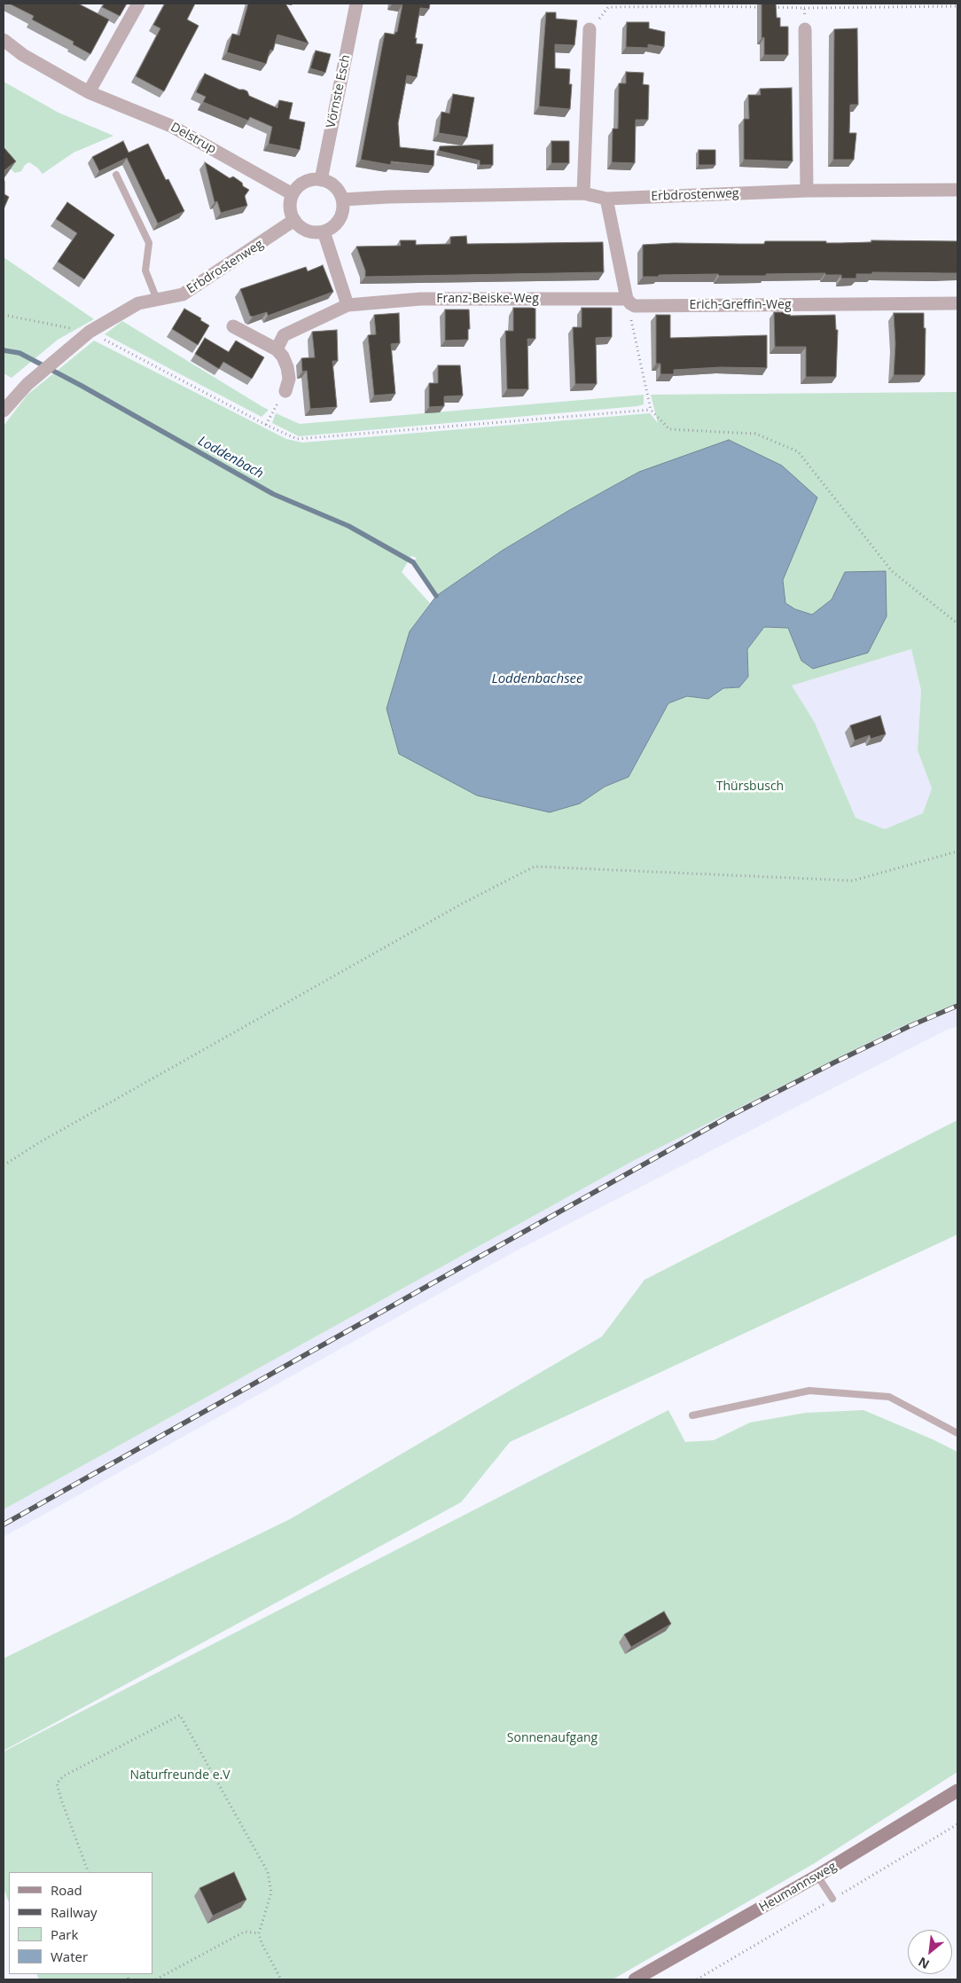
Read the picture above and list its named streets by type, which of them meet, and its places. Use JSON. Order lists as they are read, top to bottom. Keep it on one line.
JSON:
{"streets":{"street":["Vörnste Esch","Delstrup","Erbdrostenweg","Franz-Beiske-Weg","Erich-Greffin-Weg","Heumannsweg"]},"crossings":[["Vörnste Esch","Delstrup"],["Vörnste Esch","Erbdrostenweg"],["Delstrup","Erbdrostenweg"],["Franz-Beiske-Weg","Erich-Greffin-Weg"]],"water":["Loddenbach","Loddenbachsee"],"parks":["Thürsbusch","Sonnenaufgang","Naturfreunde e.V"],"legend":["Road","Railway","Park","Water"],"north":"bottom left"}
